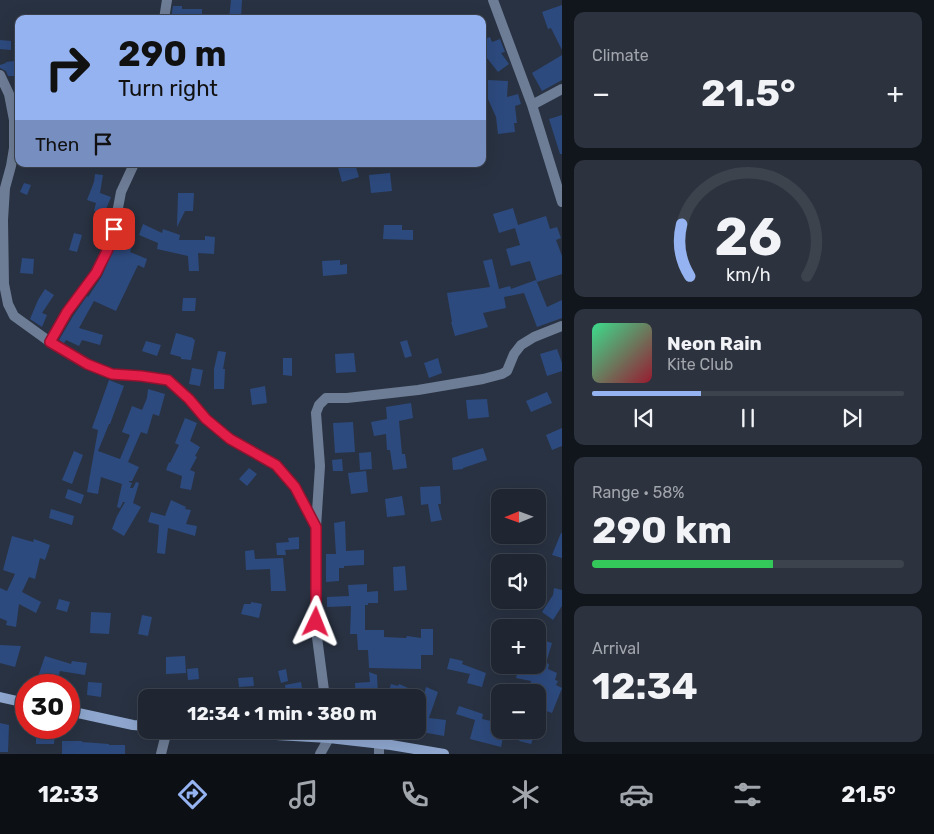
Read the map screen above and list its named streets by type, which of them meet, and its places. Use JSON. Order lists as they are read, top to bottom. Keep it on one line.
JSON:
{"north":"left","page":{"tile":["Climate",["Range · 58%","290 km"],["Arrival","12:34"]],"turn":["290 m","Turn right"],"heat":["−","21.5°","+"],"then":"Then","song":["Neon Rain","Kite Club"],"map_buttons":["+","−"],"limit":"30","trip":"12:34 · 1 min · 380 m","tabs":["12:33","21.5°"],"gauge":["26","km/h"]}}
